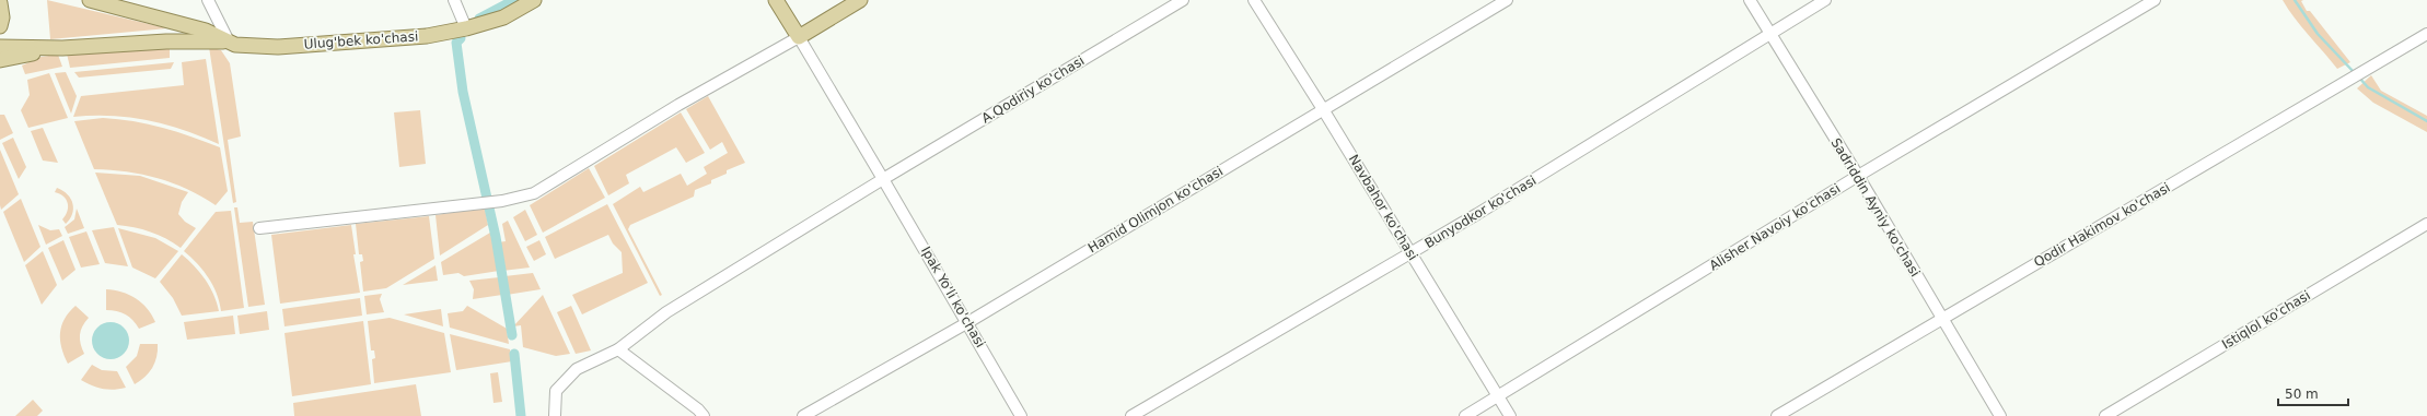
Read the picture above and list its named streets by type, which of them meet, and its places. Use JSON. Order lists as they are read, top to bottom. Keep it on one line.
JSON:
{"streets":{"main road":["Ulug'bek ko'chasi"],"street":["A.Qodiriy ko'chasi","Navbahor ko'chasi","Sadriddin Ayniy ko'chasi","Hamid Olimjon ko'chasi","Bunyodkor ko'chasi","Qodir Hakimov ko'chasi","Alisher Navoiy ko'chasi","Ipak Yo'li ko'chasi","Istiqlol ko'chasi"]},"crossings":[["A.Qodiriy ko'chasi","Ipak Yo'li ko'chasi"],["Navbahor ko'chasi","Hamid Olimjon ko'chasi"],["Navbahor ko'chasi","Bunyodkor ko'chasi"],["Navbahor ko'chasi","Alisher Navoiy ko'chasi"],["Sadriddin Ayniy ko'chasi","Bunyodkor ko'chasi"],["Sadriddin Ayniy ko'chasi","Qodir Hakimov ko'chasi"],["Sadriddin Ayniy ko'chasi","Alisher Navoiy ko'chasi"],["Hamid Olimjon ko'chasi","Ipak Yo'li ko'chasi"]],"scale_bar":"50 m"}
